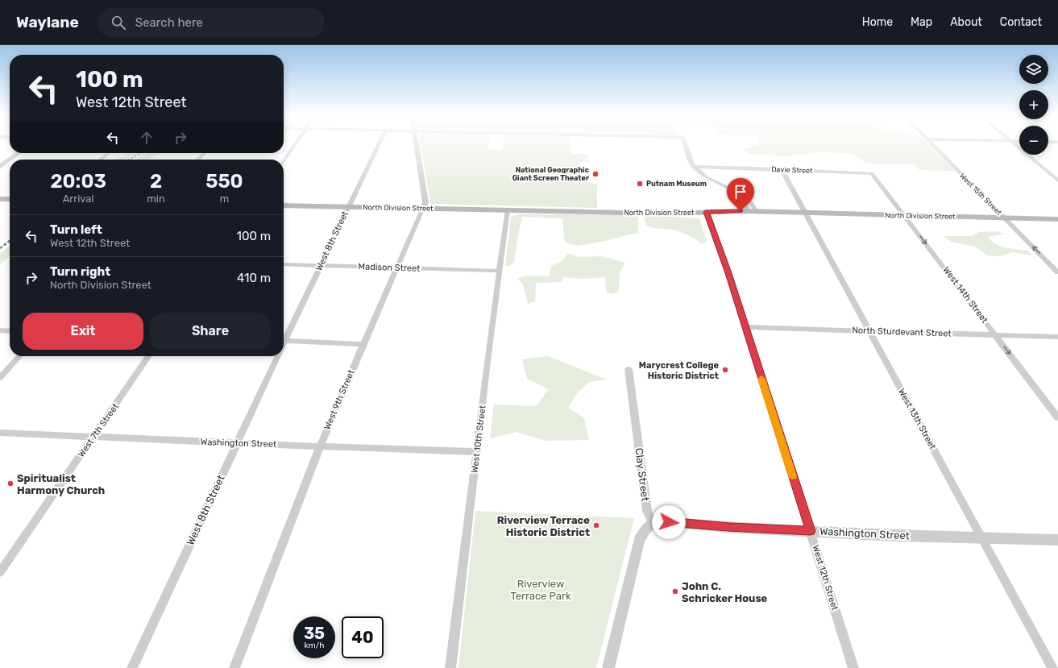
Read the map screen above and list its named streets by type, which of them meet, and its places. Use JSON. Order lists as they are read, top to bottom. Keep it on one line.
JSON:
{"streets":{"main road":["North Division Street"],"street":["Davie Street","West 15th Street","West 8th Street","Madison Street","West 14th Street","North Sturdevant Street","West 9th Street","West 13th Street","West 7th Street","West 10th Street","Washington Street","Clay Street","West 12th Street"]},"crossings":[["Davie Street","West 14th Street"],["Davie Street","West 13th Street"],["West 15th Street","North Division Street"],["North Division Street","West 8th Street"],["North Division Street","West 14th Street"],["North Division Street","West 9th Street"],["North Division Street","West 13th Street"],["North Division Street","West 10th Street"],["North Division Street","West 12th Street"],["West 8th Street","Madison Street"],["West 8th Street","Washington Street"],["Madison Street","West 9th Street"],["Madison Street","West 10th Street"],["West 14th Street","North Sturdevant Street"],["North Sturdevant Street","West 13th Street"],["North Sturdevant Street","West 12th Street"],["West 9th Street","Washington Street"],["West 13th Street","Washington Street"],["West 7th Street","Washington Street"],["West 10th Street","Washington Street"],["Washington Street","Clay Street"],["Washington Street","West 12th Street"]],"one_way":["West 15th Street","West 14th Street"],"parks":["Riverview Terrace Park"],"places":["National Geographic Giant Screen Theater","Putnam Museum","Marycrest College Historic District","Spiritualist Harmony Church","Riverview Terrace Historic District","John C. Schricker House"],"page":{"header":"Waylane","search":"Search here","nav":["Home","Map","About","Contact"],"map_buttons":["+","−"],"turn":["100 m","West 12th Street"],"eta":["20:03","Arrival","2","min","550","m"],"list":[{"name":"Turn left","note":"West 12th Street","value":"100 m"},{"name":"Turn right","note":"North Division Street","value":"410 m"}],"buttons":["Exit","Share"],"speed":"35 km/h","limit":"40"}}
